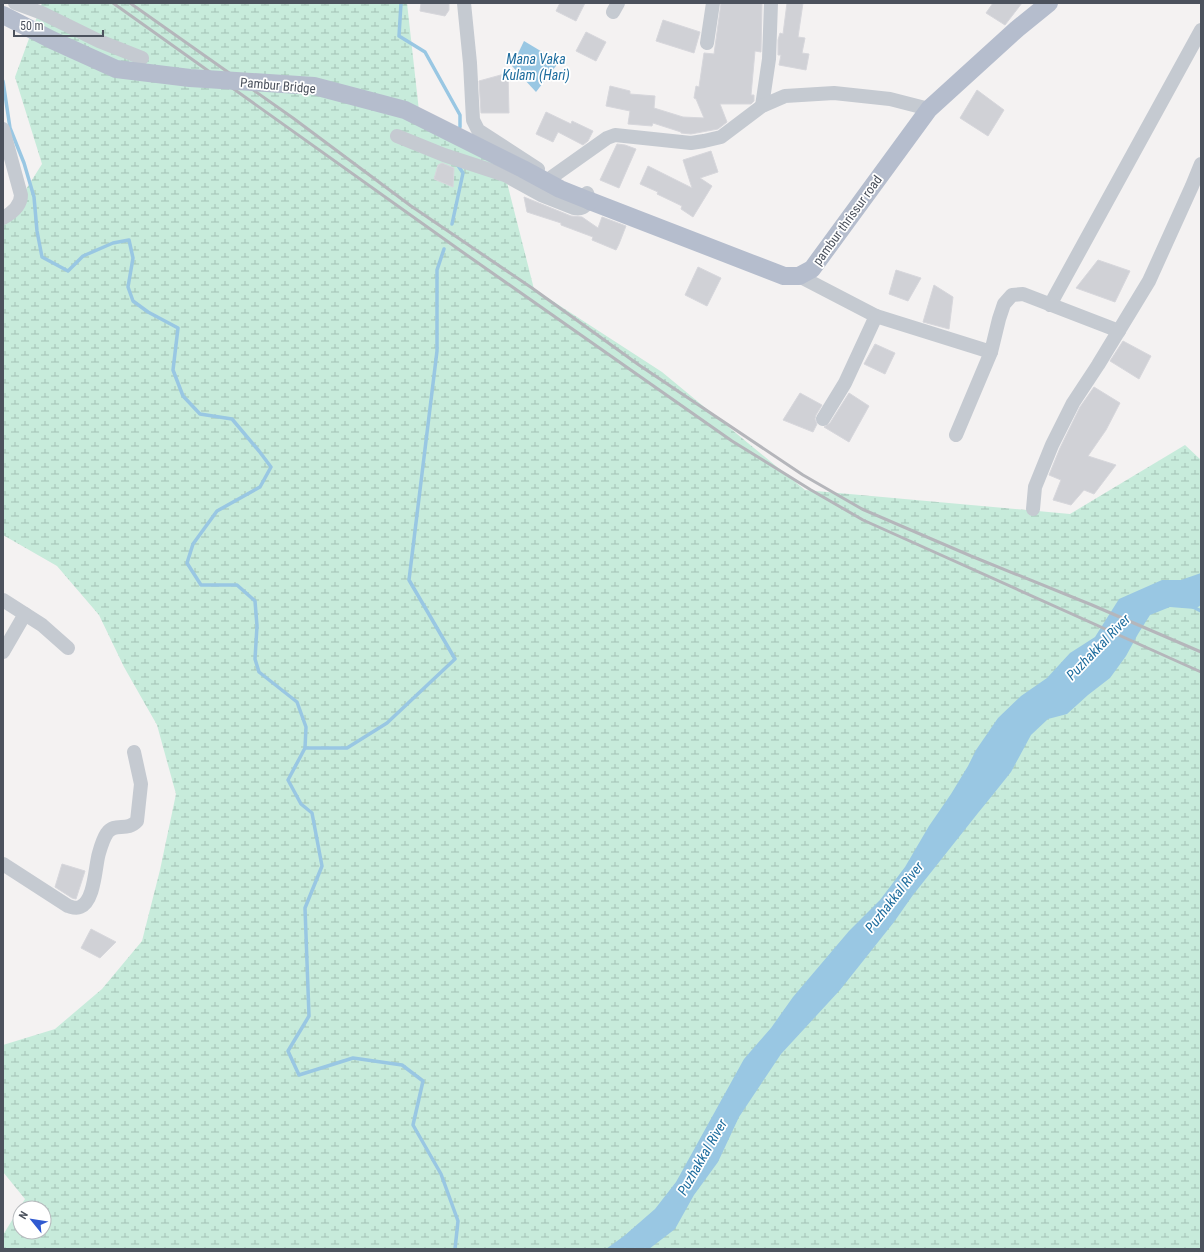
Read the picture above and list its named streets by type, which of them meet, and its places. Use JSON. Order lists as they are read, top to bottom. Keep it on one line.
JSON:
{"streets":{"main road":["Pambur Bridge","pambur thrissur road"]},"water":["Mana Vaka Kulam (Hari)","Puzhakkal River"],"scale_bar":"50 m","north":"top left"}
